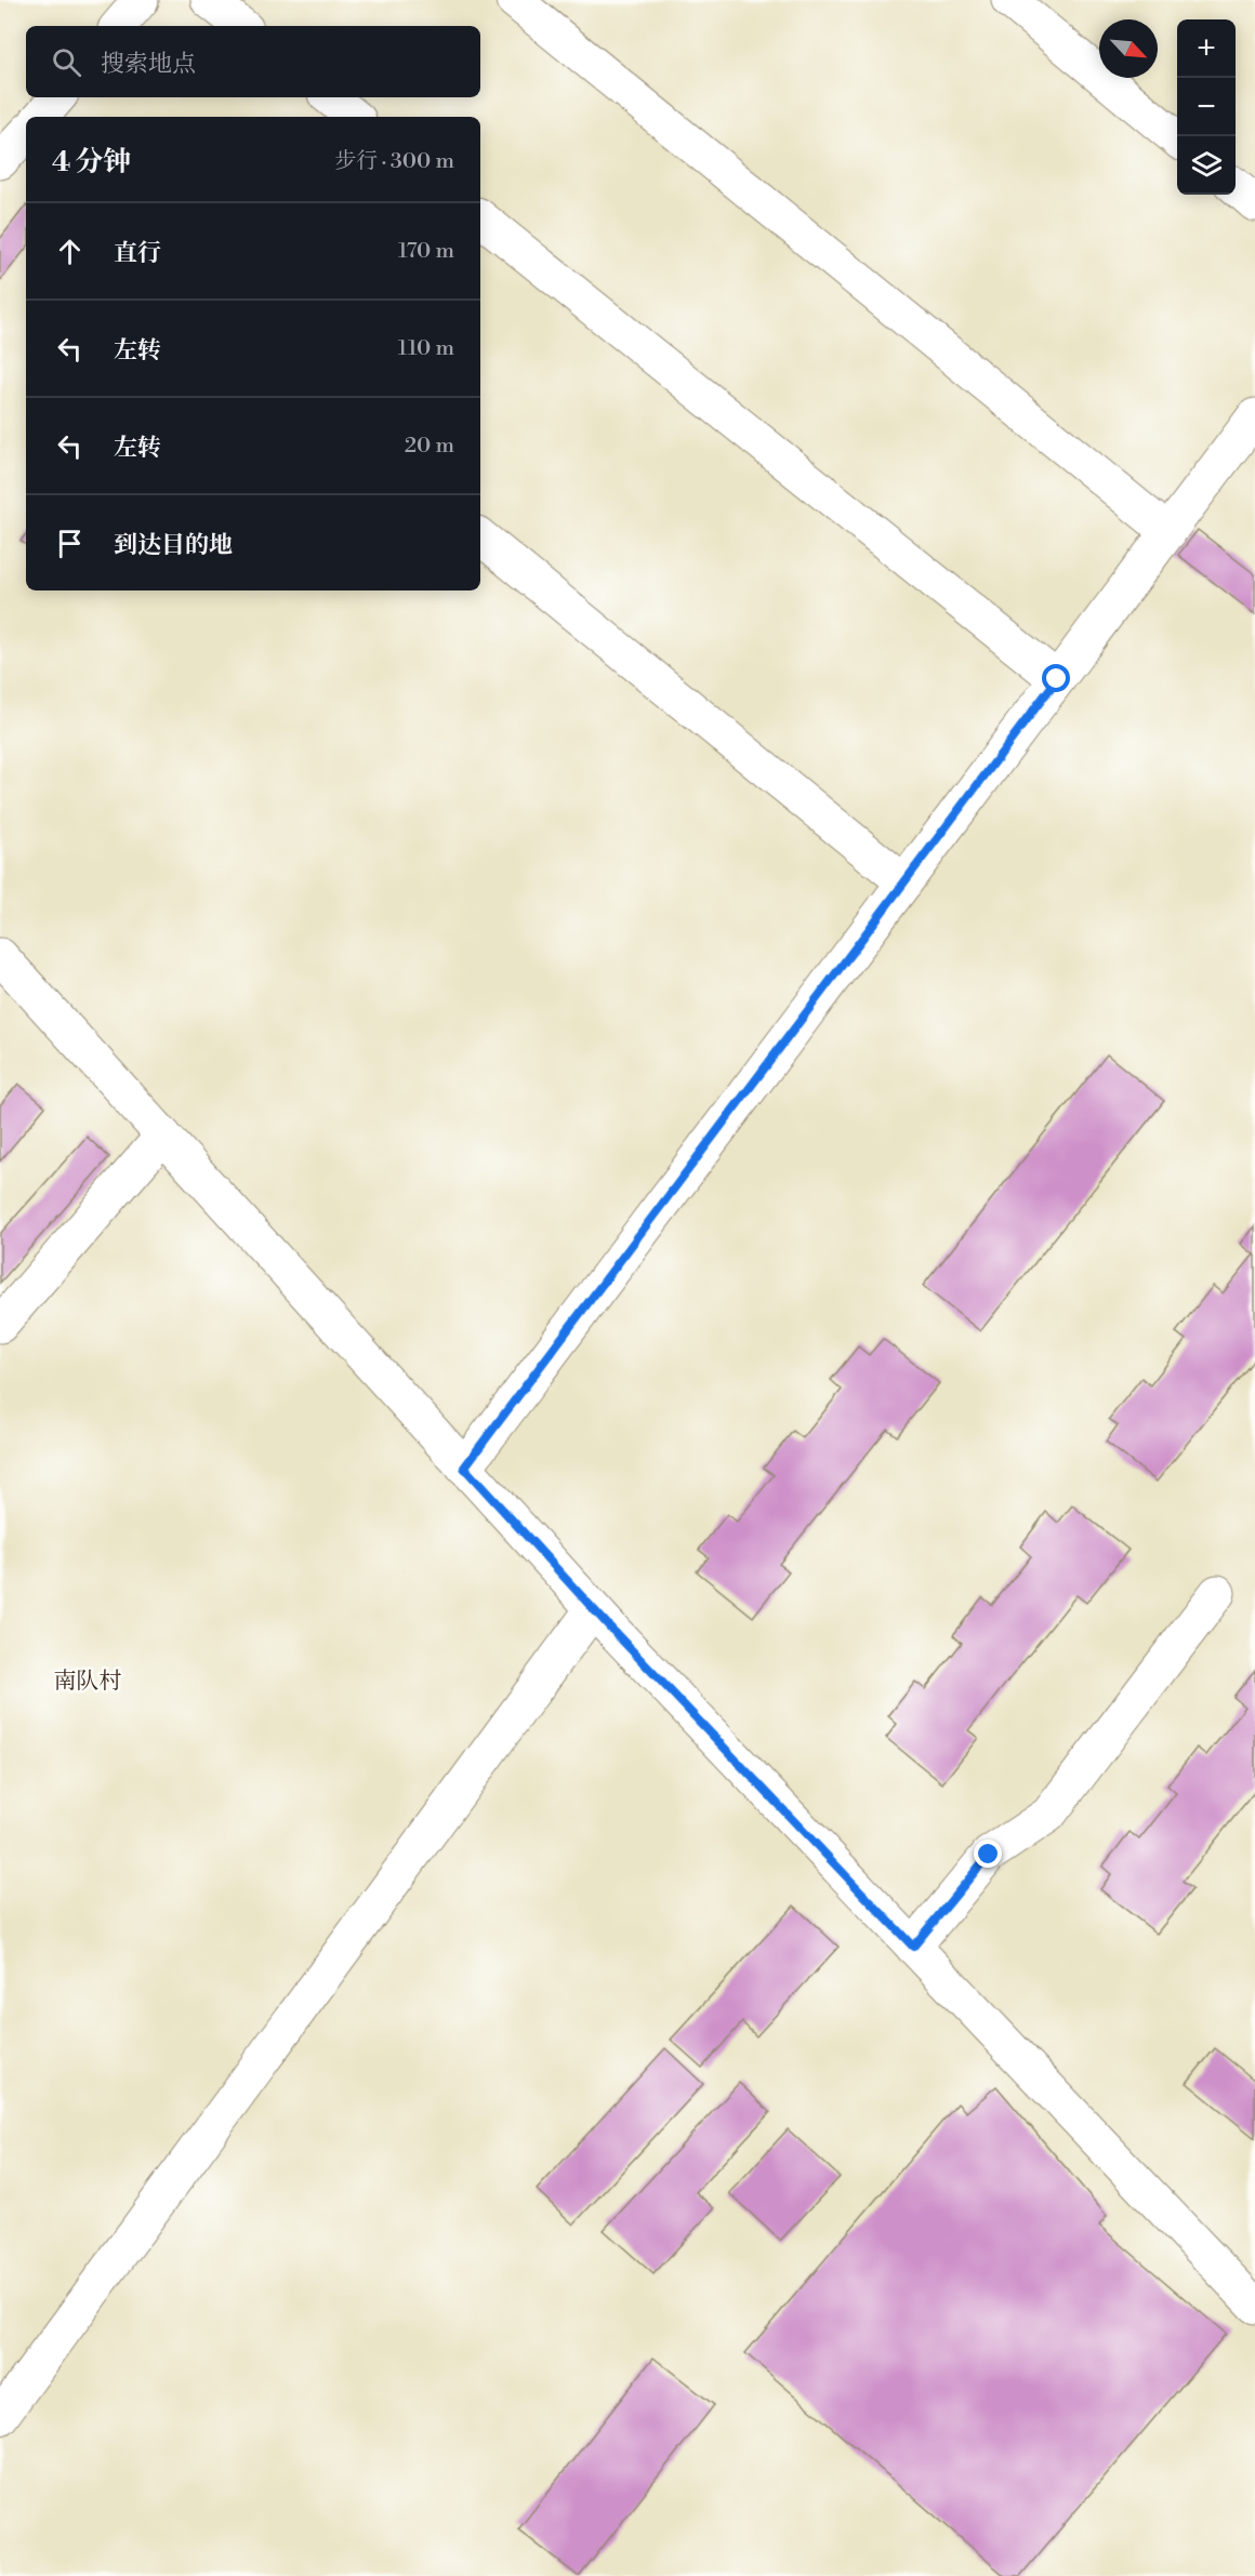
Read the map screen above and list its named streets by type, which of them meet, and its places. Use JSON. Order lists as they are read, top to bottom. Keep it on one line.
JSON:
{"districts":["南队村"],"north":"bottom right","page":{"map_buttons":["+","−"],"search":"搜索地点","heading":["4 分钟","步行 · 300 m"],"list":[["直行","170 m"],["左转","110 m"],["左转","20 m"],"到达目的地"]}}
